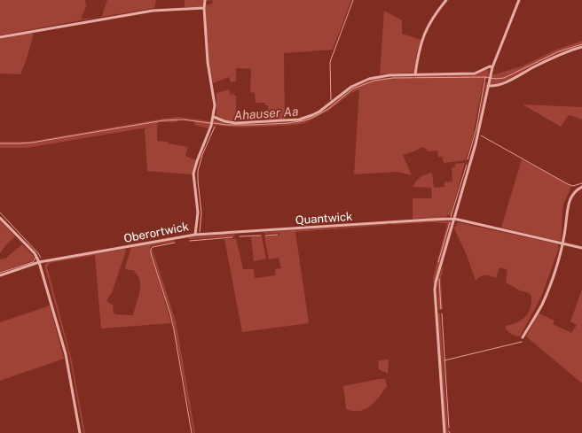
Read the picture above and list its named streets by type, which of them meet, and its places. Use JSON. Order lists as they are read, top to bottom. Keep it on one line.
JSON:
{"streets":{"street":["Quantwick","Oberortwick"]},"crossings":[["Quantwick","Oberortwick"]],"water":["Ahauser Aa"]}
